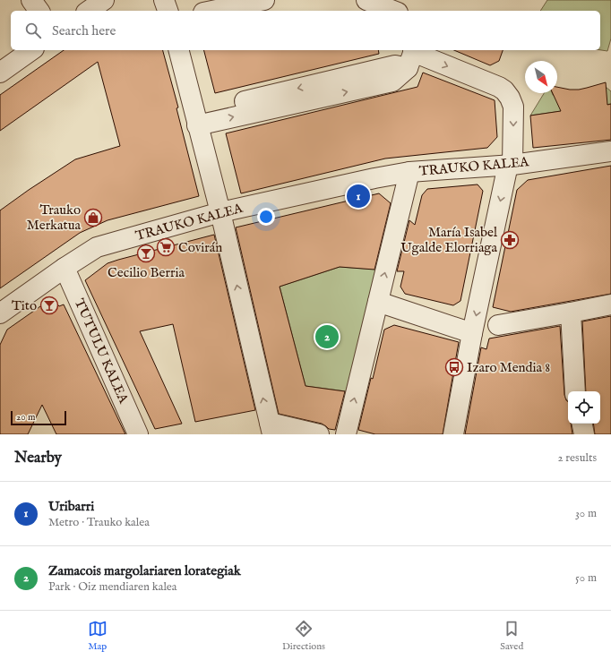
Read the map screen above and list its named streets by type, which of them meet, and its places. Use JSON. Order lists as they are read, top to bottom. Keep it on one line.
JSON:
{"streets":{"street":["TRAUKO KALEA","TUTULU KALEA"]},"crossings":[["TRAUKO KALEA","TUTULU KALEA"]],"places":{"shop":["Trauko Merkatua"],"pharmacy":["María Isabel Ugalde Elorriaga"],"supermarket":["Covirán"],"bar":["Cecilio Berria","Tito"],"bus stop":["Izaro Mendia 8"]},"scale_bar":"20 m","north":"bottom right","page":{"search":"Search here","pins":["1","2"],"scale":"20 m","heading":["Nearby","2 results"],"list":[{"mark":"1","name":"Uribarri","note":"Metro · Trauko kalea","value":"30 m"},{"mark":"2","name":"Zamacois margolariaren lorategiak","note":"Park · Oiz mendiaren kalea","value":"50 m"}],"nav":["Map","Directions","Saved"]}}
